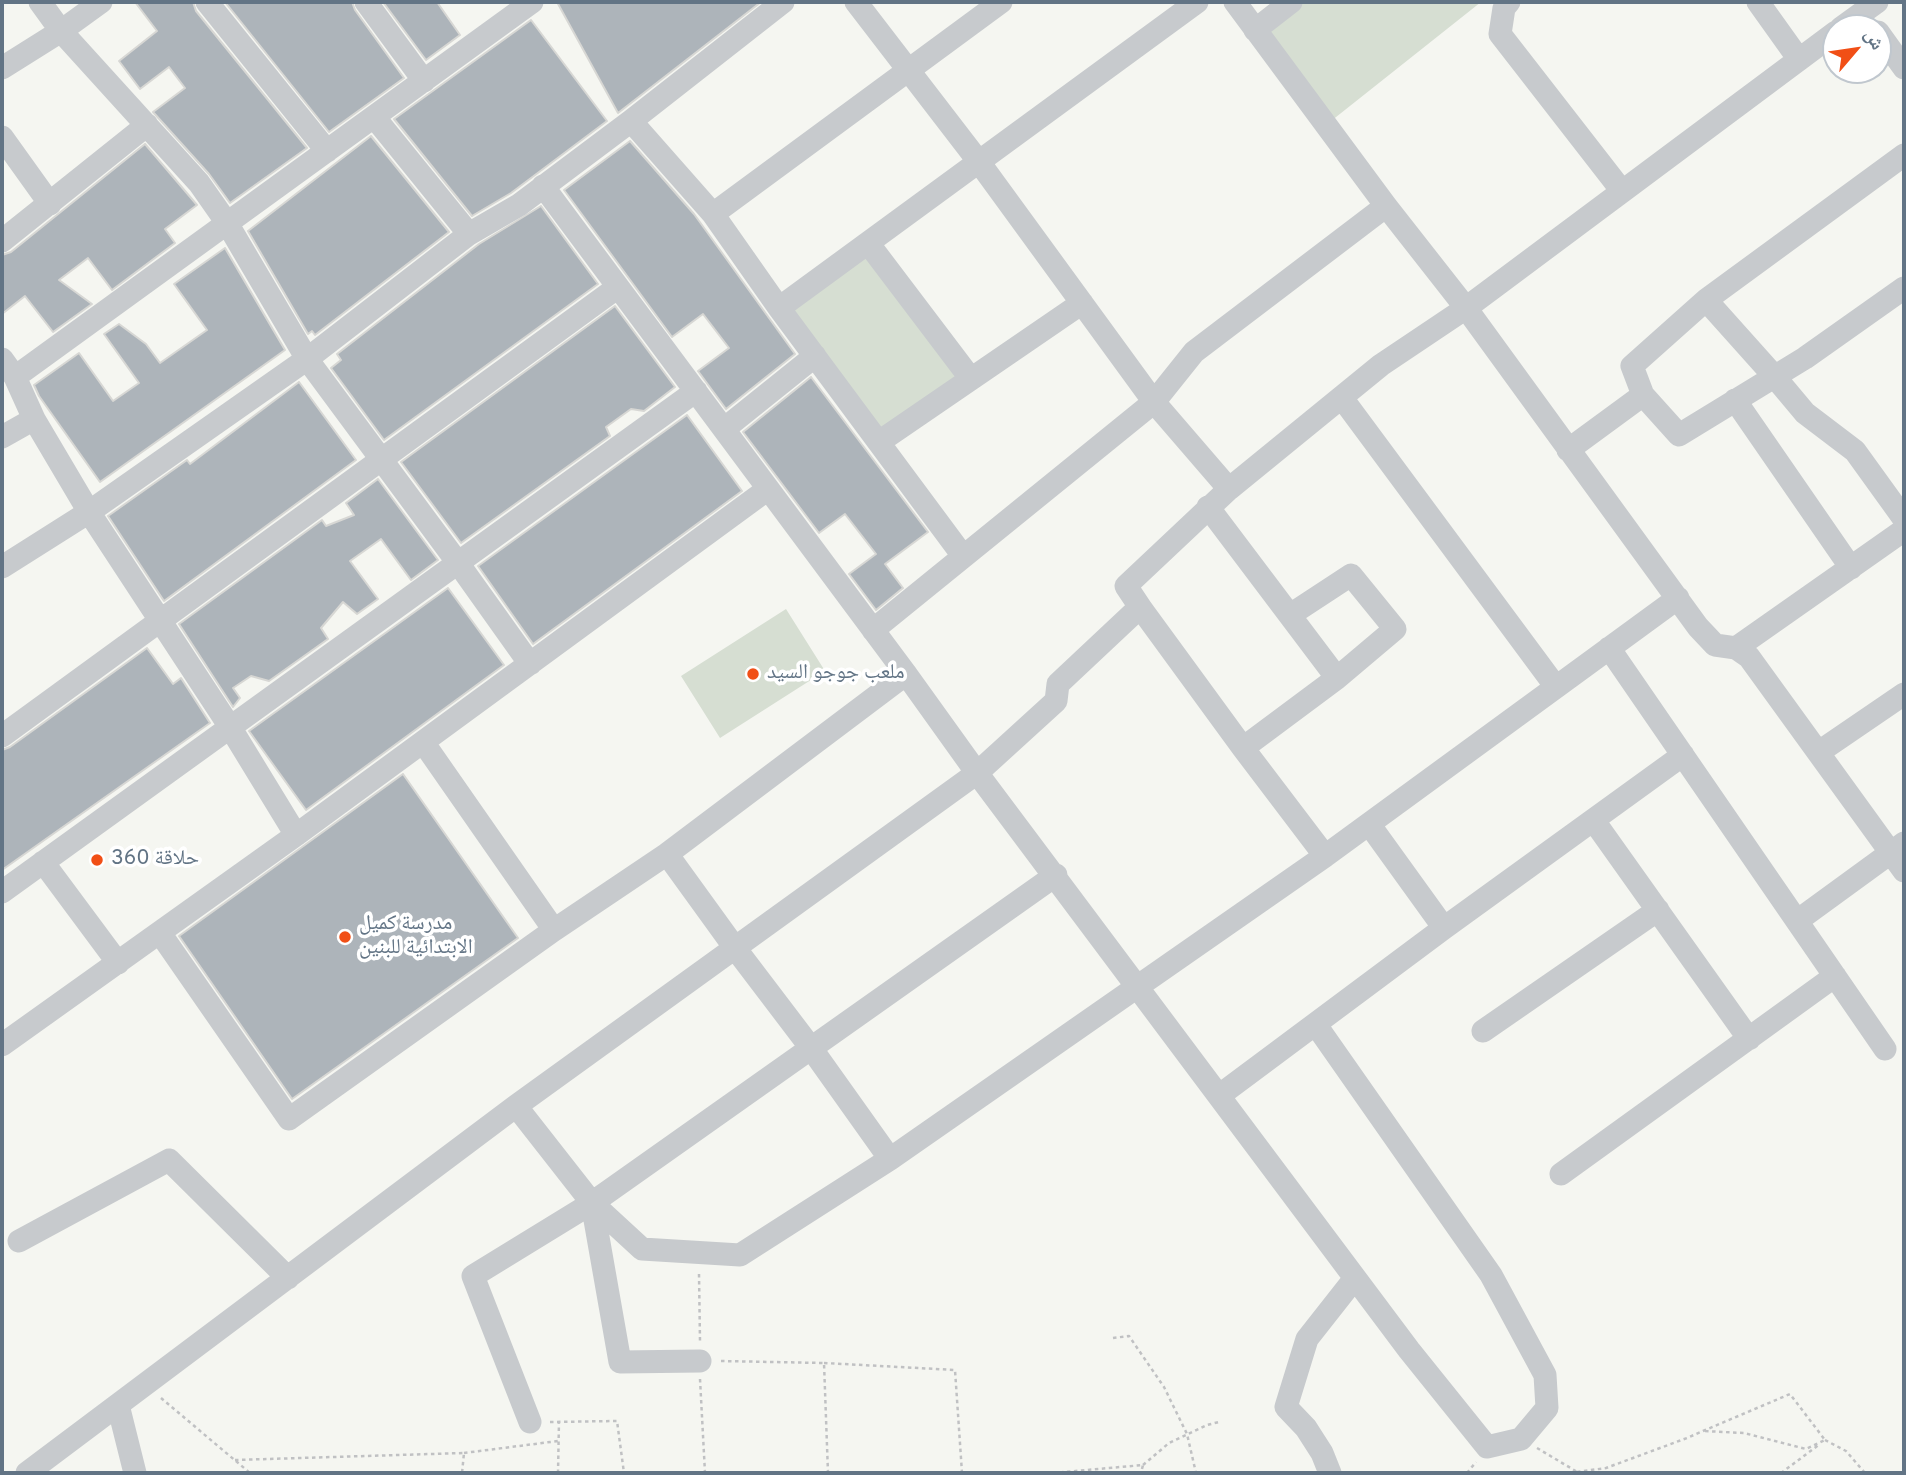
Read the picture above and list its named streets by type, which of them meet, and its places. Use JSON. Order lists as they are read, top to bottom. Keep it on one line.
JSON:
{"places":["ملعب جوجو السيد","حلاقة 360","مدرسة كميل الابتدائية للبنين"],"north":"top right"}
